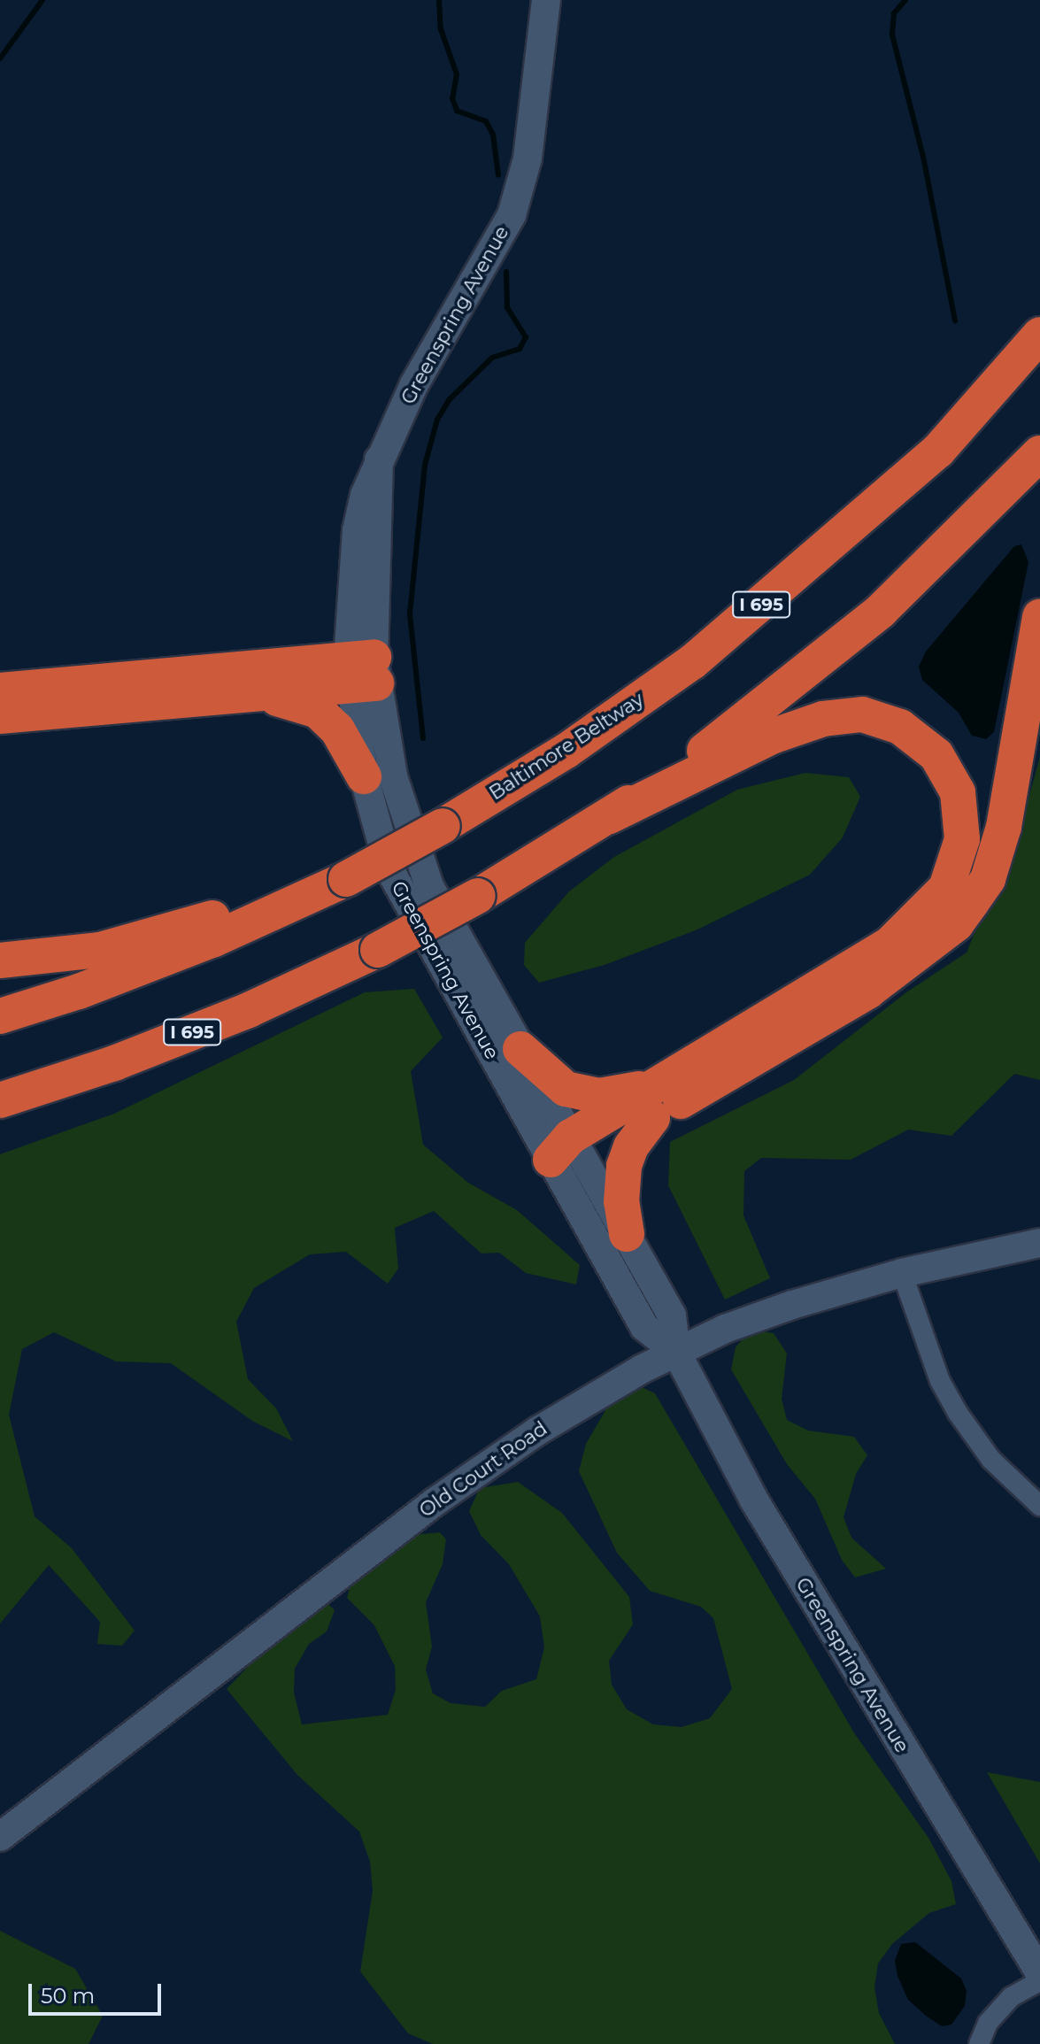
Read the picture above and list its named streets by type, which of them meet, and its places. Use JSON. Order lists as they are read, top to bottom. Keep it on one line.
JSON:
{"streets":{"highway":["I 695","Baltimore Beltway"],"main road":["Greenspring Avenue","Old Court Road"]},"crossings":[["Greenspring Avenue","Old Court Road"]],"scale_bar":"50 m"}
